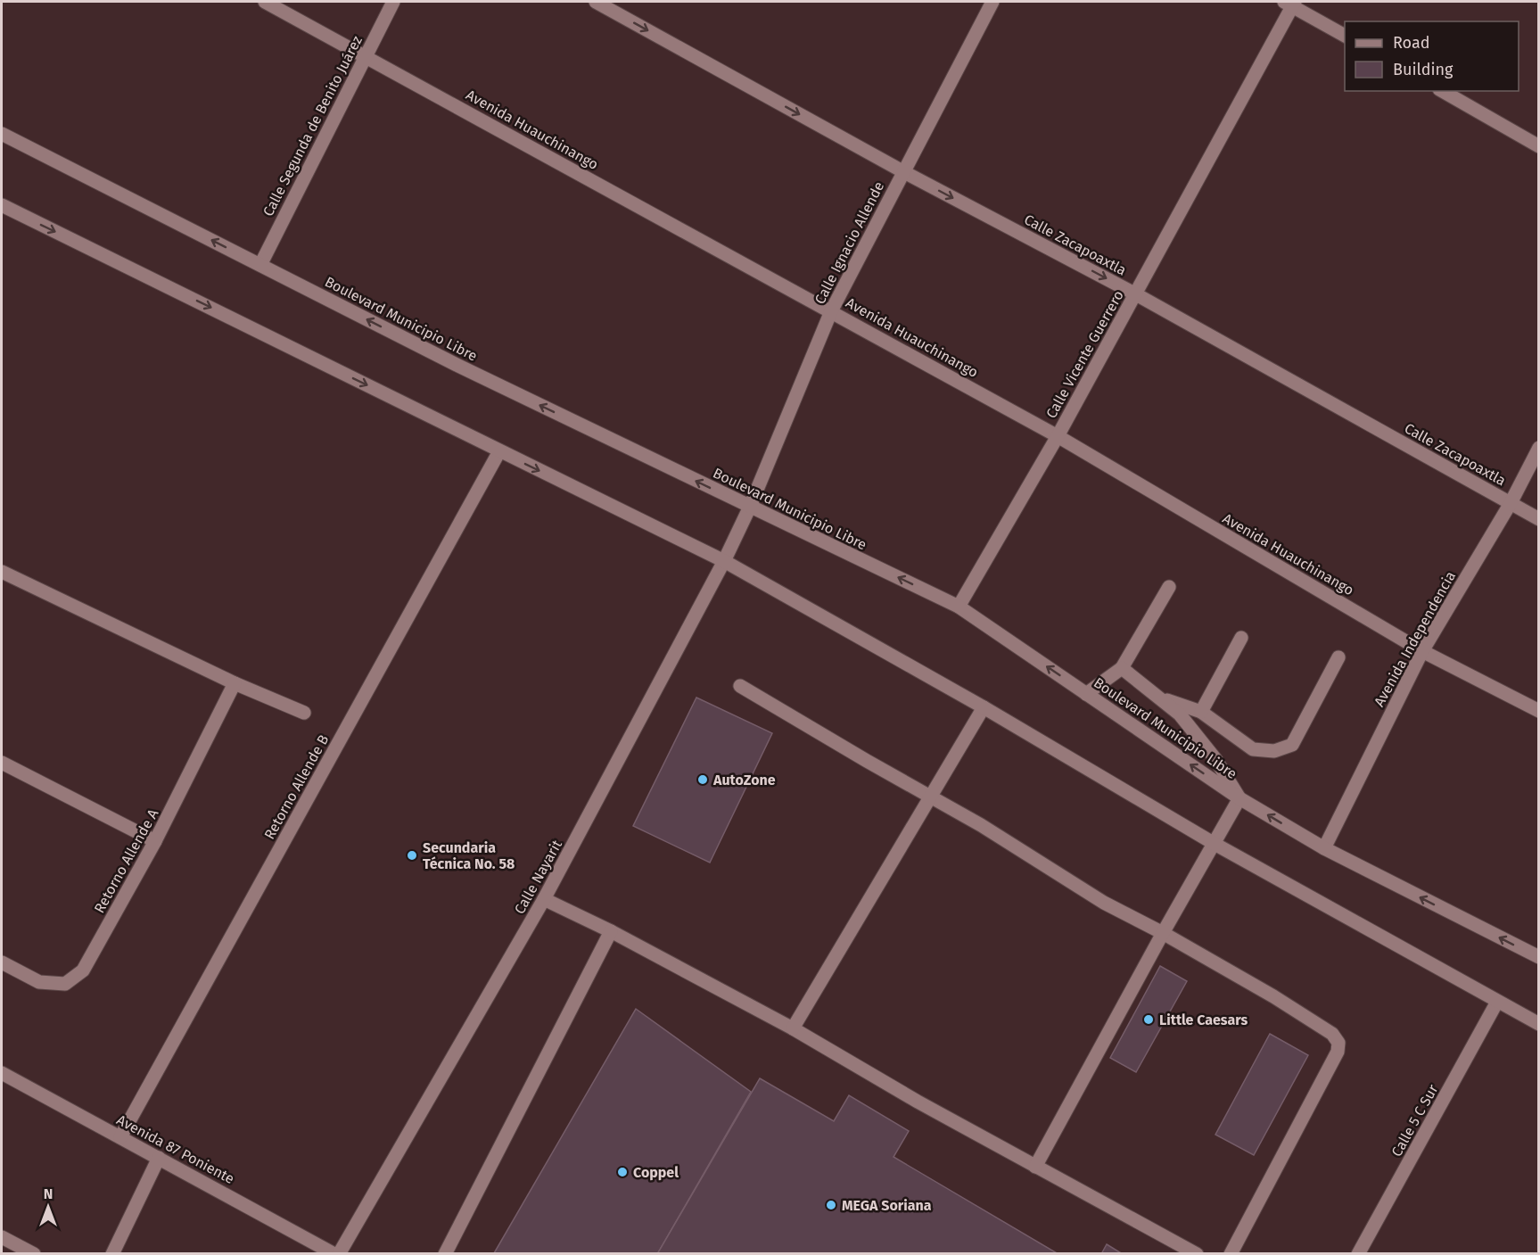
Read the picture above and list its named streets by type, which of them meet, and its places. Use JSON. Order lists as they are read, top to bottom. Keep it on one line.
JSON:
{"streets":{"street":["Calle Segunda de Benito Juárez","Avenida Huauchinango","Calle Ignacio Allende","Calle Zacapoaxtla","Boulevard Municipio Libre","Calle Vicente Guerrero","Avenida Independencia","Retorno Allende B","Retorno Allende A","Calle Nayarit","Calle 5 C Sur","Avenida 87 Poniente"]},"crossings":[["Calle Segunda de Benito Juárez","Avenida Huauchinango"],["Calle Segunda de Benito Juárez","Boulevard Municipio Libre"],["Avenida Huauchinango","Calle Ignacio Allende"],["Avenida Huauchinango","Calle Vicente Guerrero"],["Avenida Huauchinango","Avenida Independencia"],["Calle Ignacio Allende","Calle Zacapoaxtla"],["Calle Ignacio Allende","Boulevard Municipio Libre"],["Calle Ignacio Allende","Calle Nayarit"],["Calle Zacapoaxtla","Calle Vicente Guerrero"],["Calle Zacapoaxtla","Avenida Independencia"],["Boulevard Municipio Libre","Calle Vicente Guerrero"],["Boulevard Municipio Libre","Avenida Independencia"],["Boulevard Municipio Libre","Calle Nayarit"],["Retorno Allende B","Avenida 87 Poniente"]],"one_way":["Calle Zacapoaxtla"],"places":["AutoZone","Secundaria Técnica No. 58","Little Caesars","Coppel","MEGA Soriana"],"legend":["Road","Building"],"north":"top"}
